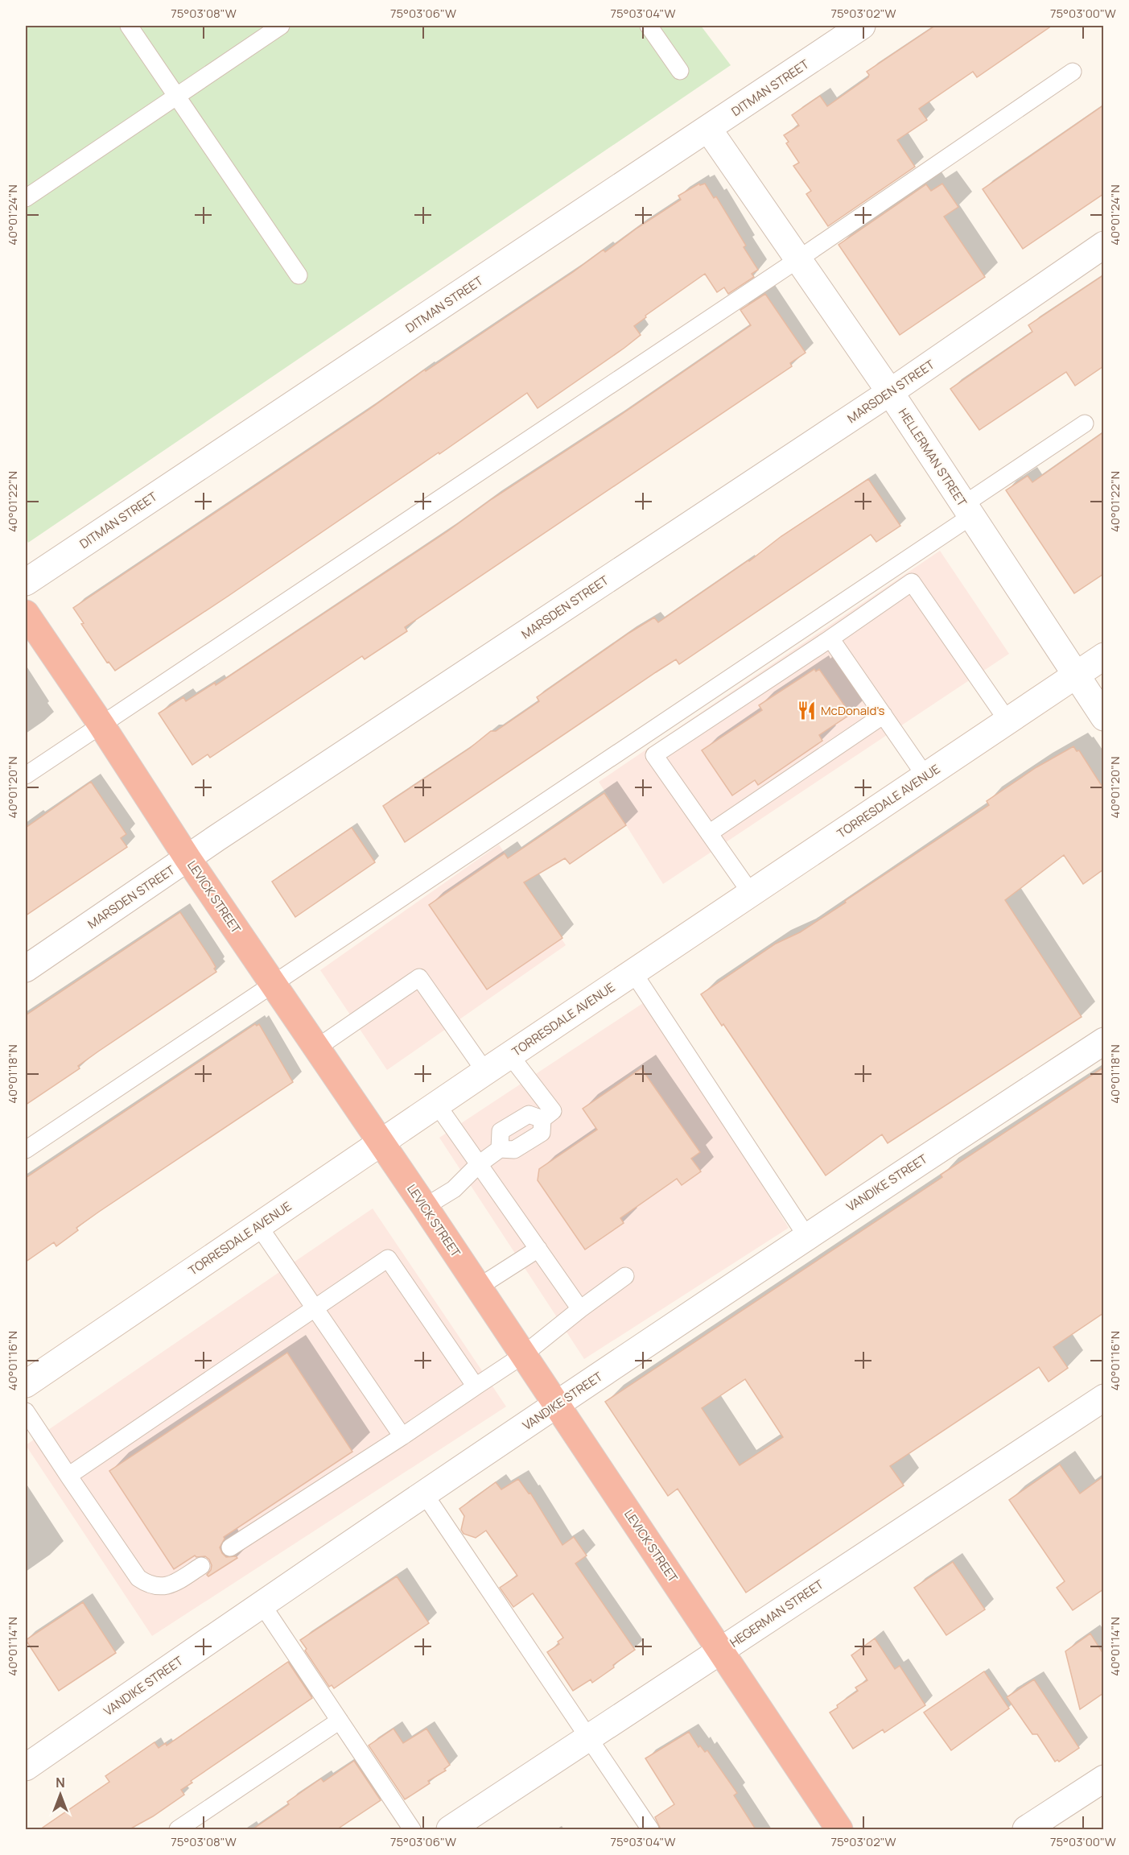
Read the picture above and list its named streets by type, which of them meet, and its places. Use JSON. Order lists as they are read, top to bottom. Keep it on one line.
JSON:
{"streets":{"highway":["LEVICK STREET"],"street":["DITMAN STREET","MARSDEN STREET","HELLERMAN STREET","TORRESDALE AVENUE","VANDIKE STREET","HEGERMAN STREET"]},"crossings":[["DITMAN STREET","HELLERMAN STREET"],["MARSDEN STREET","HELLERMAN STREET"],["MARSDEN STREET","LEVICK STREET"],["HELLERMAN STREET","TORRESDALE AVENUE"],["TORRESDALE AVENUE","LEVICK STREET"],["LEVICK STREET","VANDIKE STREET"],["LEVICK STREET","HEGERMAN STREET"]],"places":{"restaurant":["McDonald's"]},"north":"top","coordinates":["75°03'08\"W","75°03'06\"W","75°03'04\"W","75°03'02\"W","75°03'00\"W","40°01'24\"N","40°01'22\"N","40°01'20\"N","40°01'18\"N","40°01'16\"N","40°01'14\"N"]}
